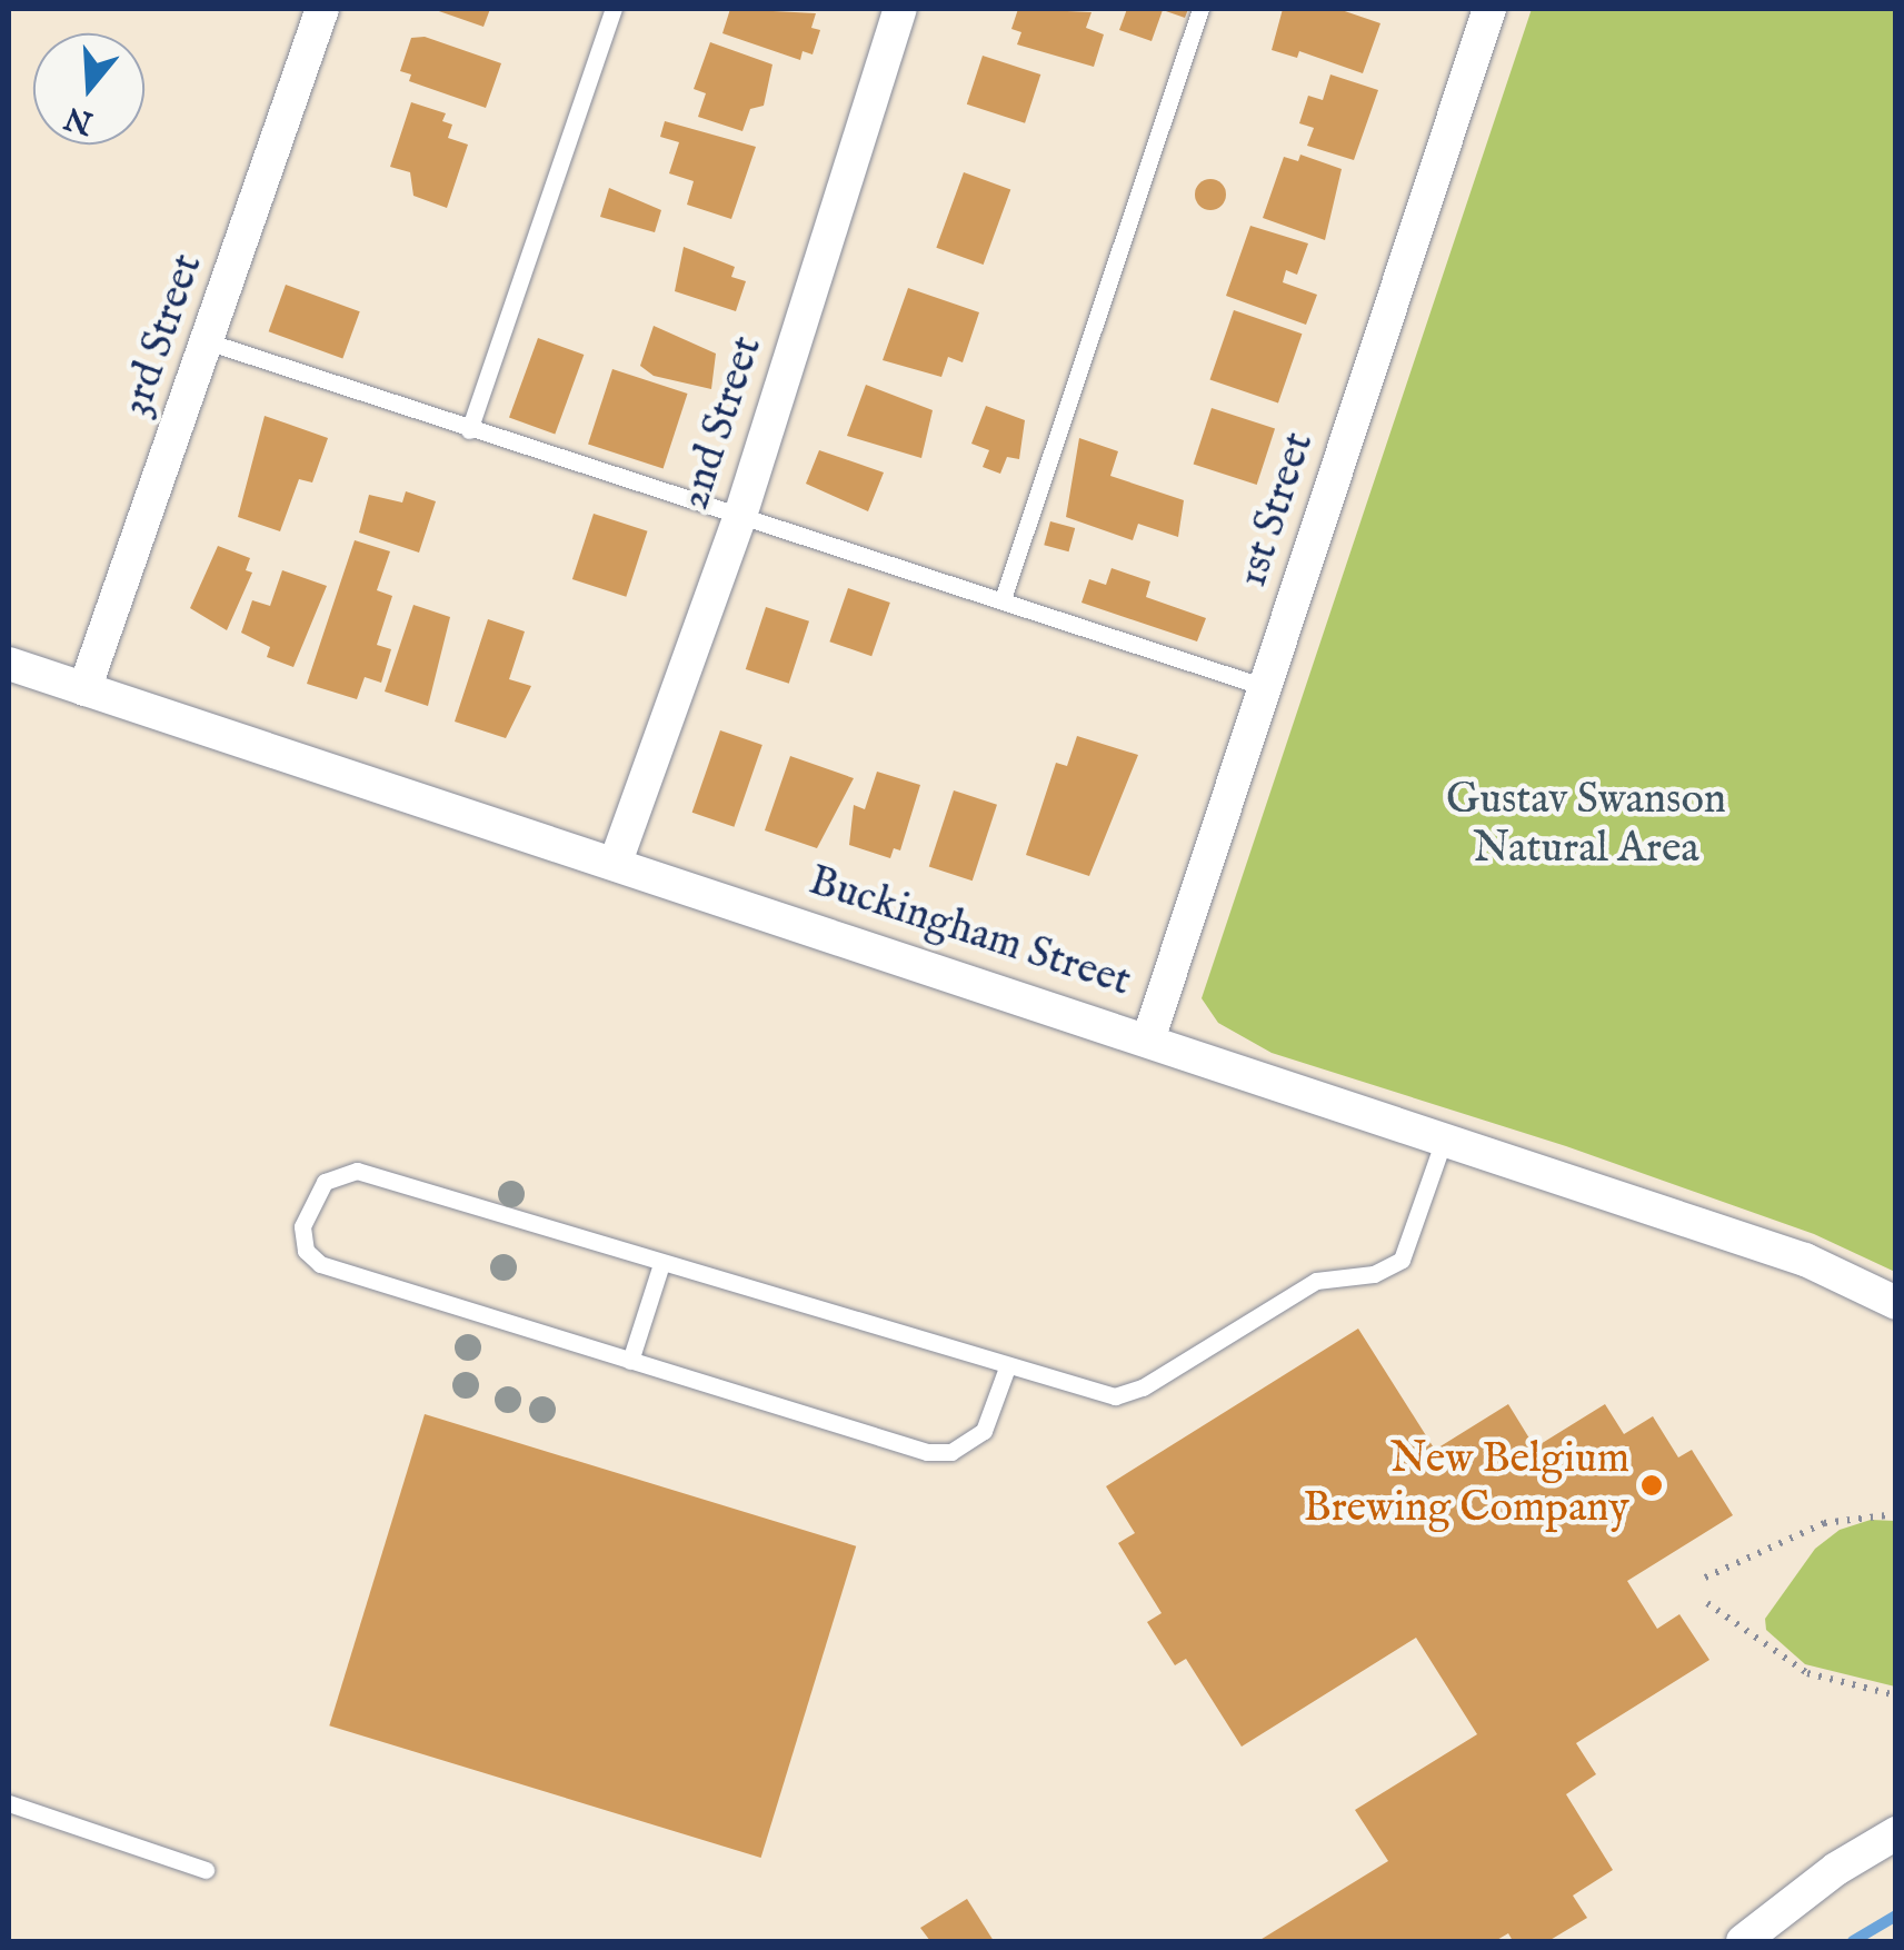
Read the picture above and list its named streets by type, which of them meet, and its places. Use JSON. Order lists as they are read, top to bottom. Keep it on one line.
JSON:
{"streets":{"street":["3rd Street","2nd Street","1st Street","Buckingham Street"]},"crossings":[["3rd Street","Buckingham Street"],["2nd Street","Buckingham Street"],["1st Street","Buckingham Street"]],"parks":["Gustav Swanson Natural Area"],"places":["New Belgium Brewing Company"],"north":"bottom"}
